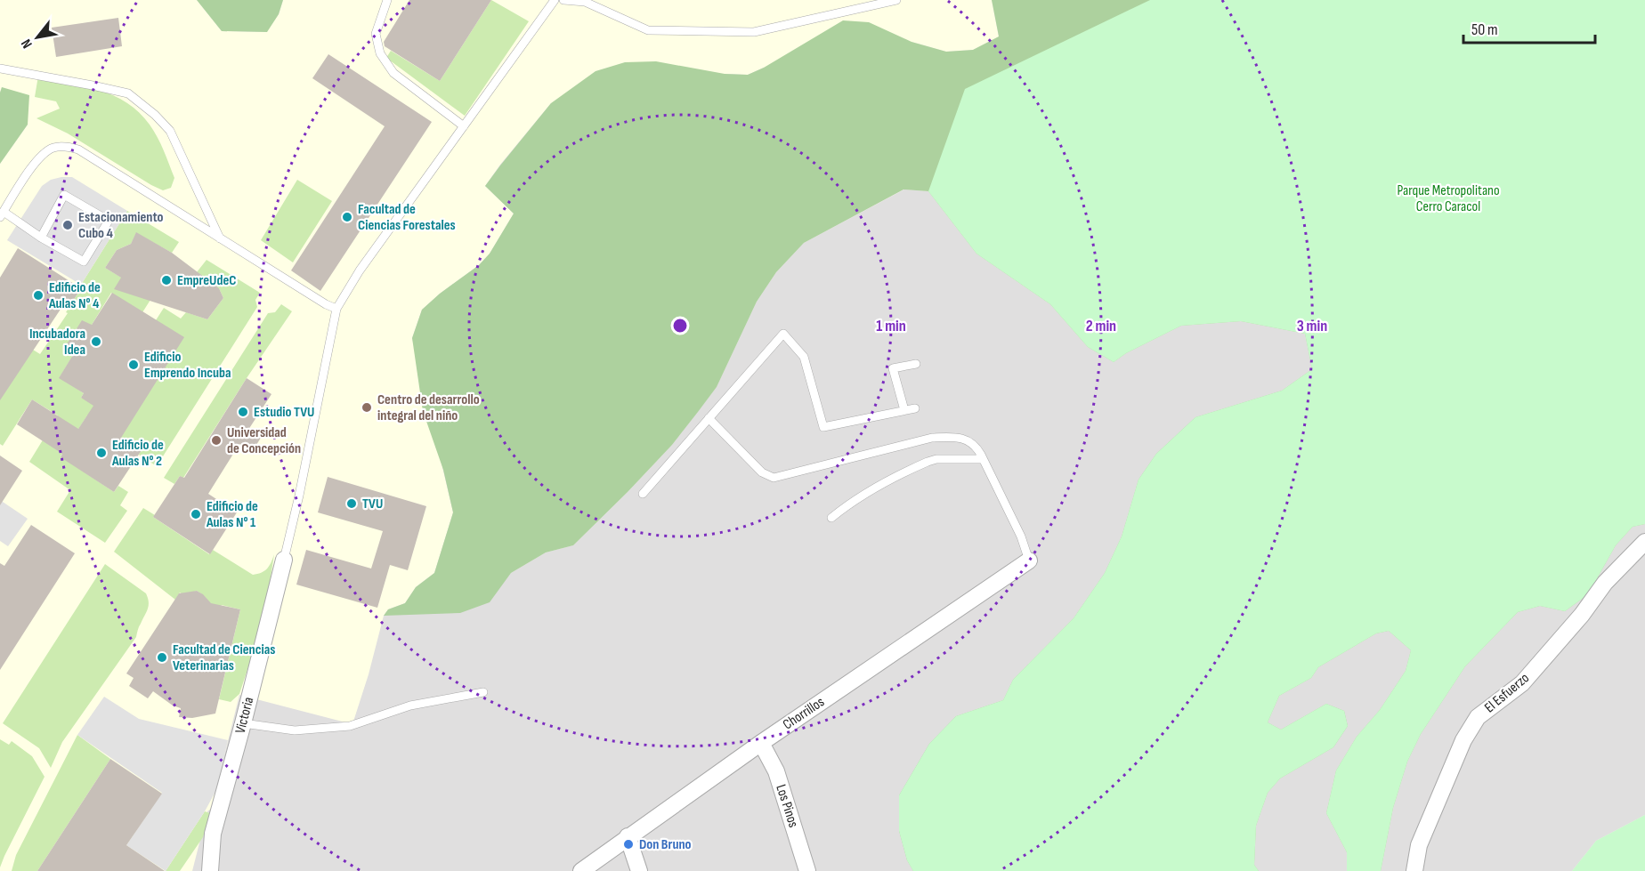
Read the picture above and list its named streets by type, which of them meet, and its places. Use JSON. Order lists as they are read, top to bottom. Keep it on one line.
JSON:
{"streets":{"street":["El Esfuerzo","Chorrillos","Victoria","Los Pinos"]},"crossings":[["Chorrillos","Los Pinos"]],"parks":["Parque Metropolitano Cerro Caracol"],"places":["Facultad de Ciencias Forestales","Estacionamiento Cubo 4","EmpreUdeC","Edificio de Aulas N° 4","Incubadora Idea","Edificio Emprendo Incuba","Centro de desarrollo integral del niño","Estudio TVU","Universidad de Concepción","Edificio de Aulas N° 2","TVU","Edificio de Aulas N° 1","Facultad de Ciencias Veterinarias","Don Bruno"],"scale_bar":"50 m","north":"bottom left","rings":["1 min","2 min","3 min"]}
